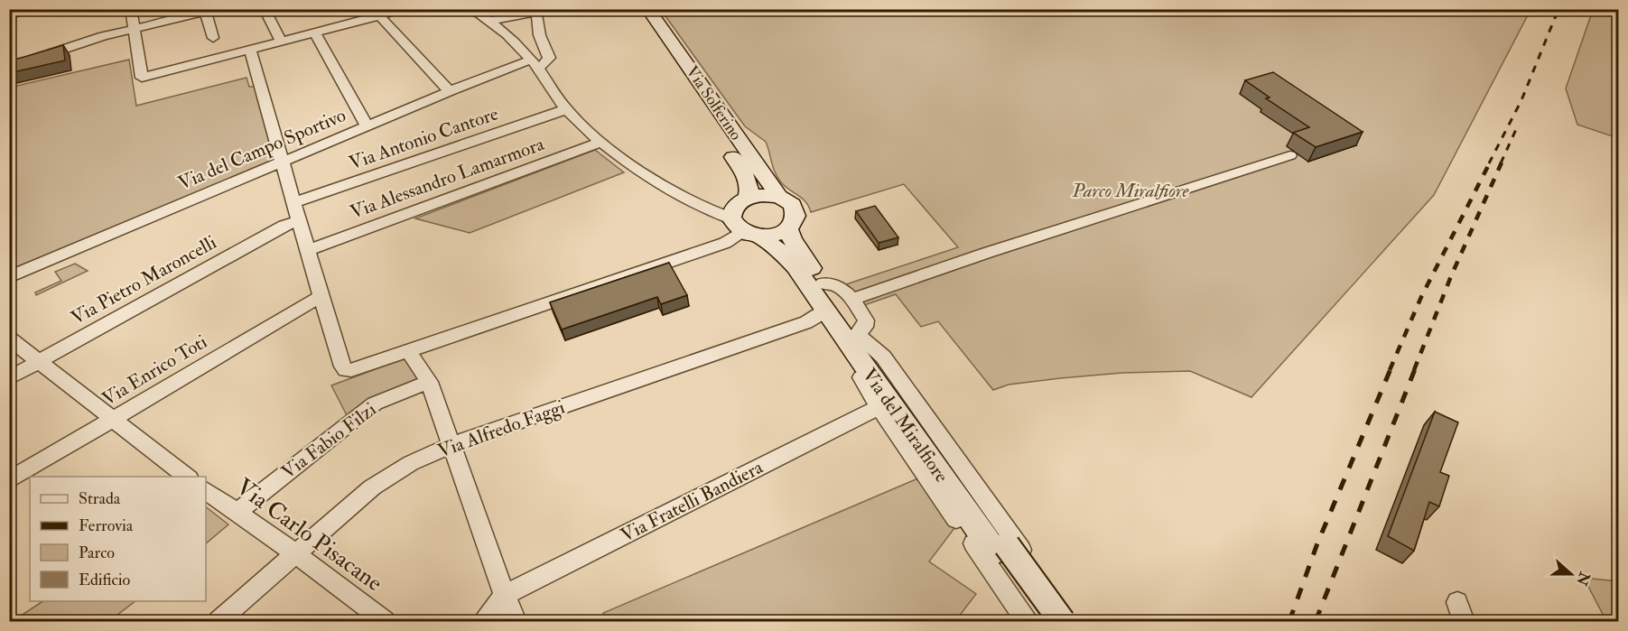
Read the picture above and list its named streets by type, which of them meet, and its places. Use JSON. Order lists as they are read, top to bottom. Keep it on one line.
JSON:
{"streets":{"main road":["Via Solferino","Via del Miralfiore"],"street":["Via Antonio Cantore","Via del Campo Sportivo","Via Alessandro Lamarmora","Via Pietro Maroncelli","Via Enrico Toti","Via Alfredo Faggi","Via Fabio Filzi","Via Fratelli Bandiera","Via Carlo Pisacane"]},"crossings":[["Via Solferino","Via del Miralfiore"],["Via del Miralfiore","Via Alfredo Faggi"],["Via Alfredo Faggi","Via Carlo Pisacane"],["Via Fabio Filzi","Via Carlo Pisacane"]],"parks":["Parco Miralfiore"],"legend":["Strada","Ferrovia","Parco","Edificio"],"north":"right"}
